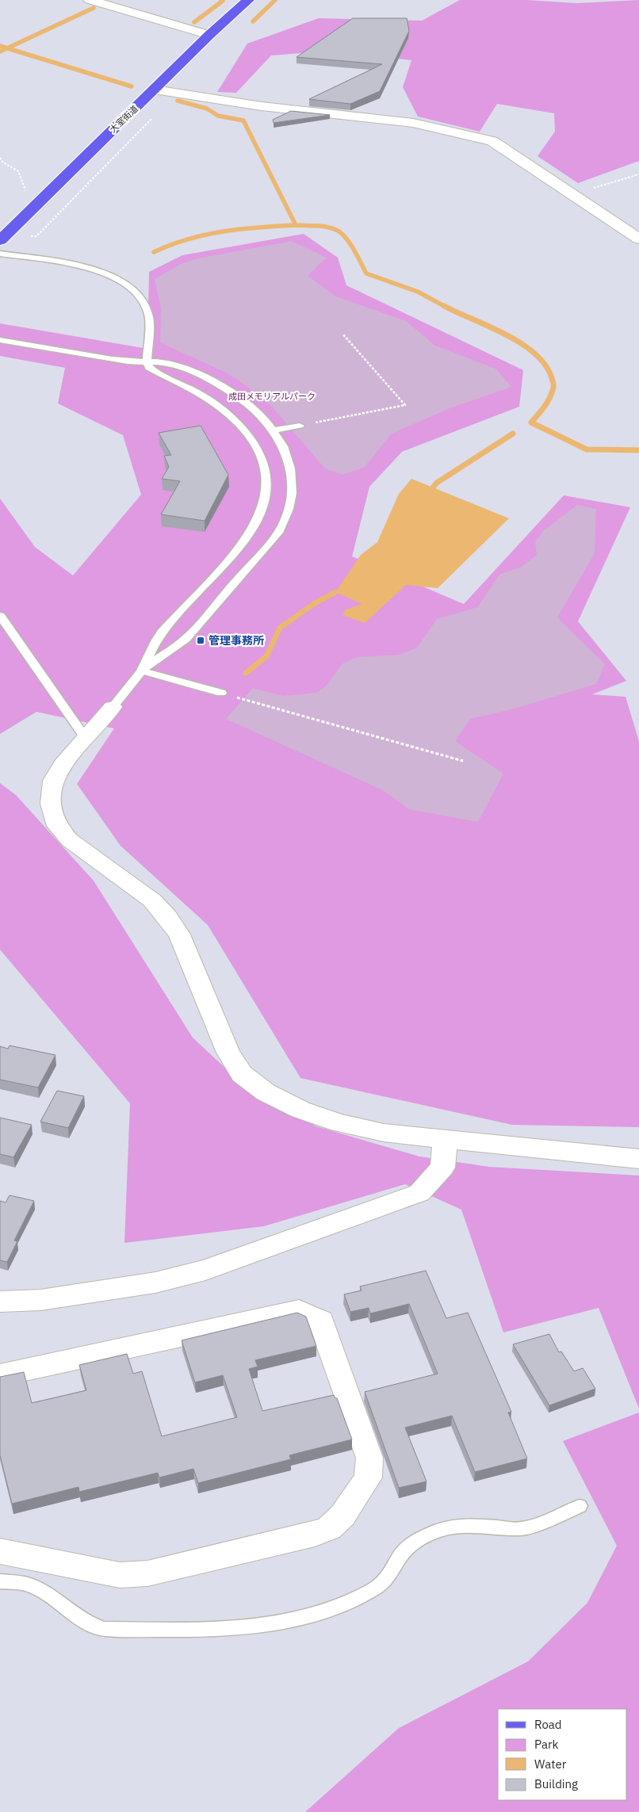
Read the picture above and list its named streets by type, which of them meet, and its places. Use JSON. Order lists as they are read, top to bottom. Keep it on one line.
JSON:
{"streets":{"main road":["大室街道"]},"parks":["成田メモリアルパーク"],"places":{"transit":["管理事務所"]},"legend":["Road","Park","Water","Building"]}
